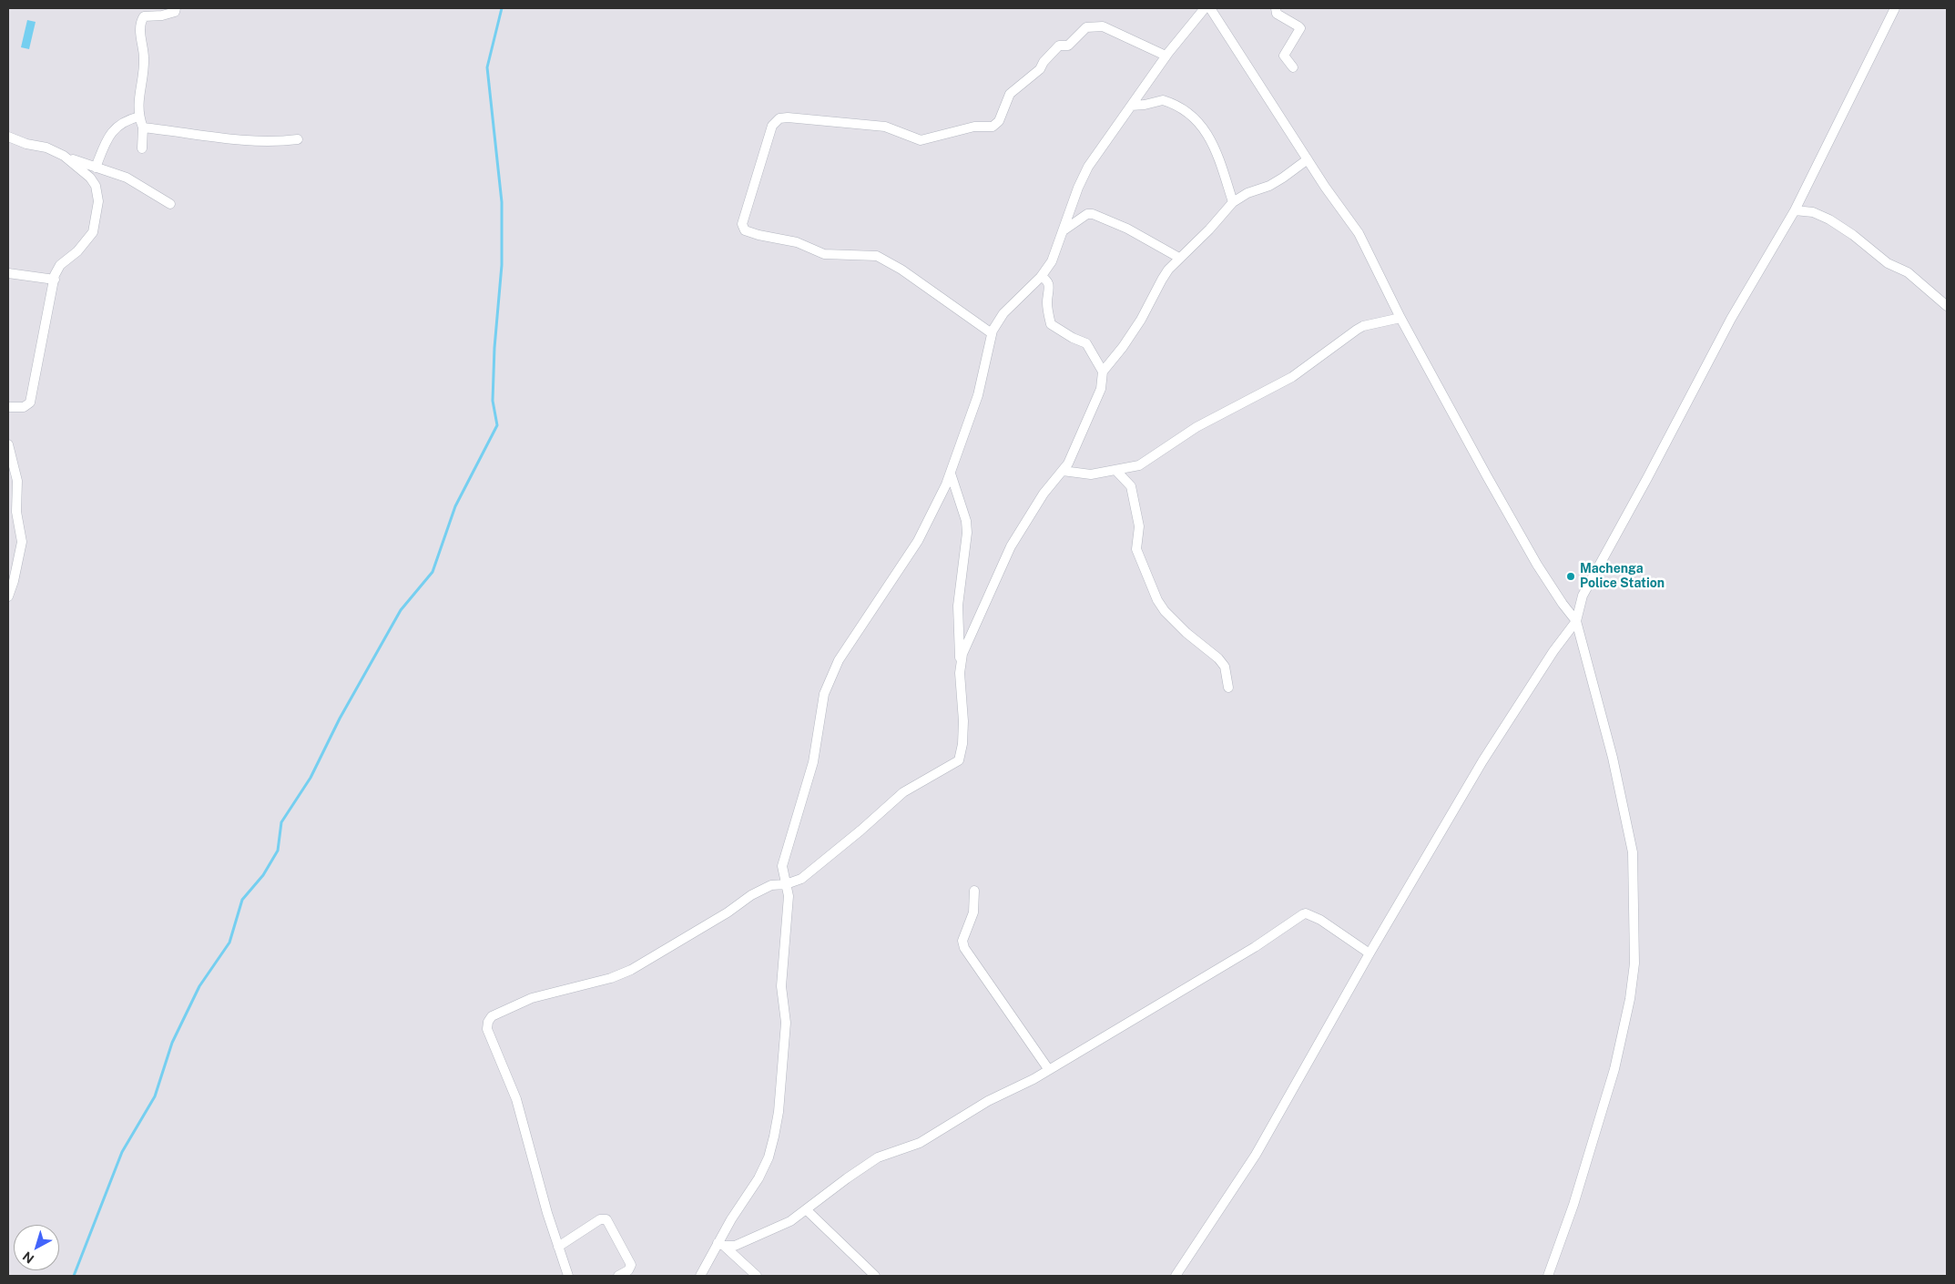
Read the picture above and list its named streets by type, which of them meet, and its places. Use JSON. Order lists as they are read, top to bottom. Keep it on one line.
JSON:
{"places":["Machenga Police Station"],"north":"bottom left"}
